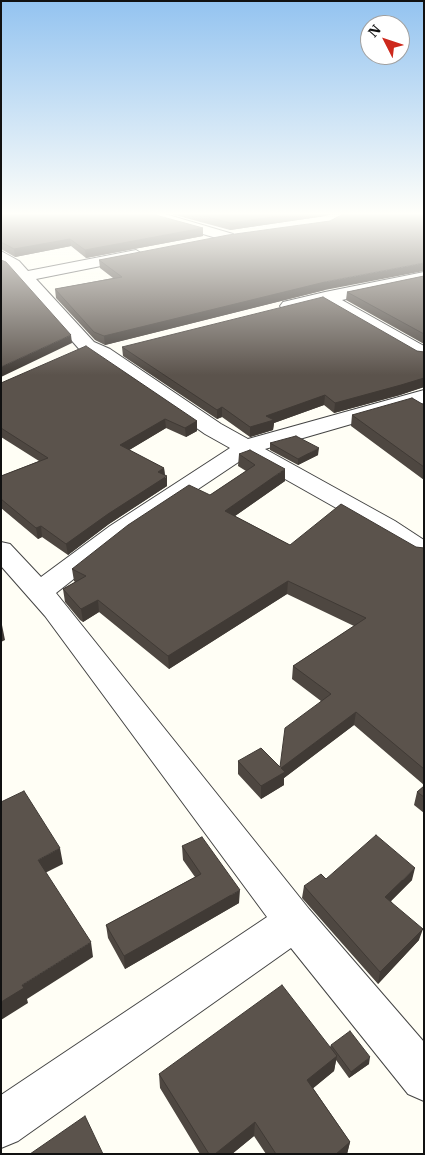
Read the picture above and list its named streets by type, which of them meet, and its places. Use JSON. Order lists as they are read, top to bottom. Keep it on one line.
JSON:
{"north":"top left"}
